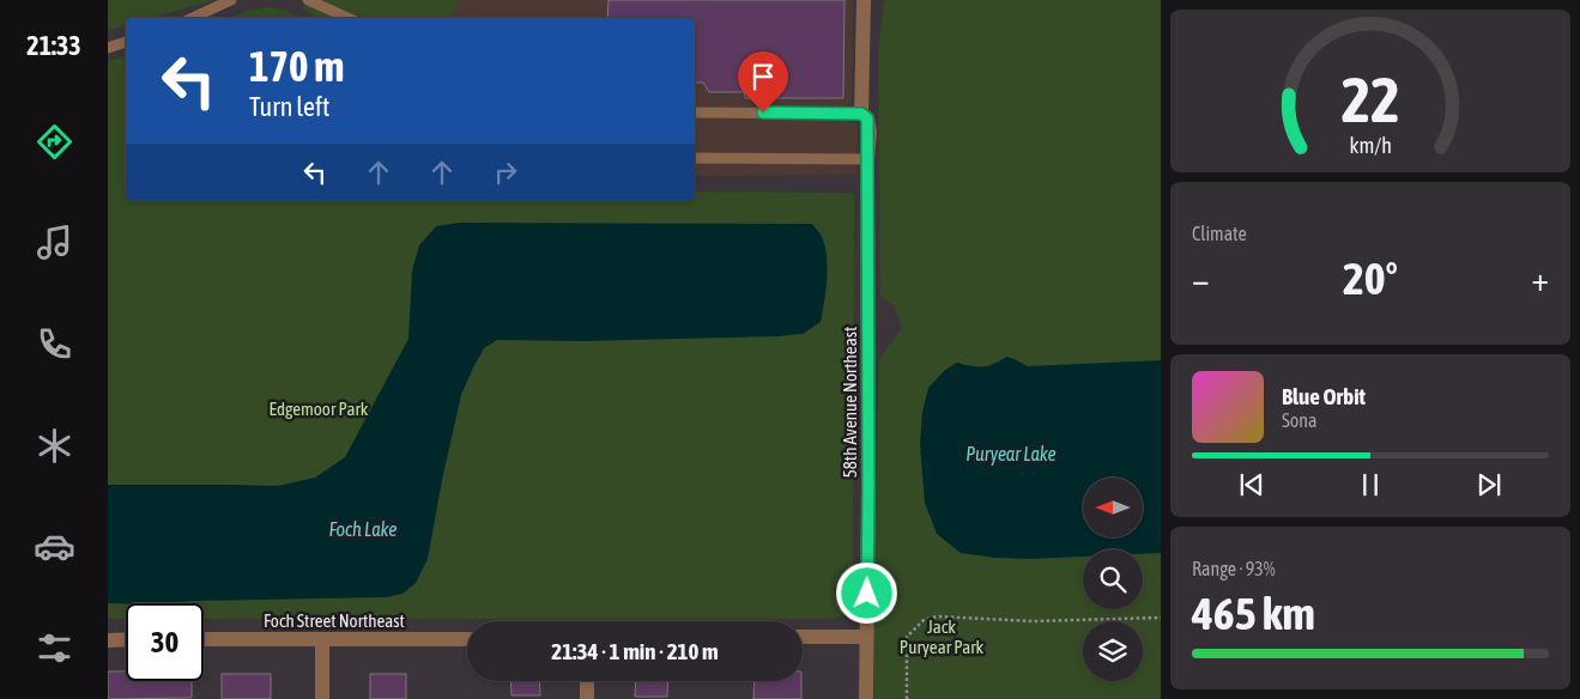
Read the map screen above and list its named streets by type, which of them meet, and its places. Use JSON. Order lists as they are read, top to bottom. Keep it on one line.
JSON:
{"streets":{"street":["58th Avenue Northeast","Foch Street Northeast"]},"water":["Puryear Lake","Foch Lake"],"parks":["Edgemoor Park","Jack Puryear Park"],"north":"left","page":{"tabs":"21:33","turn":["170 m","Turn left"],"tile":["Climate",["Range · 93%","465 km"]],"heat":["−","20°","+"],"song":["Blue Orbit","Sona"],"limit":"30","trip":"21:34 · 1 min · 210 m","gauge":["22","km/h"]}}
